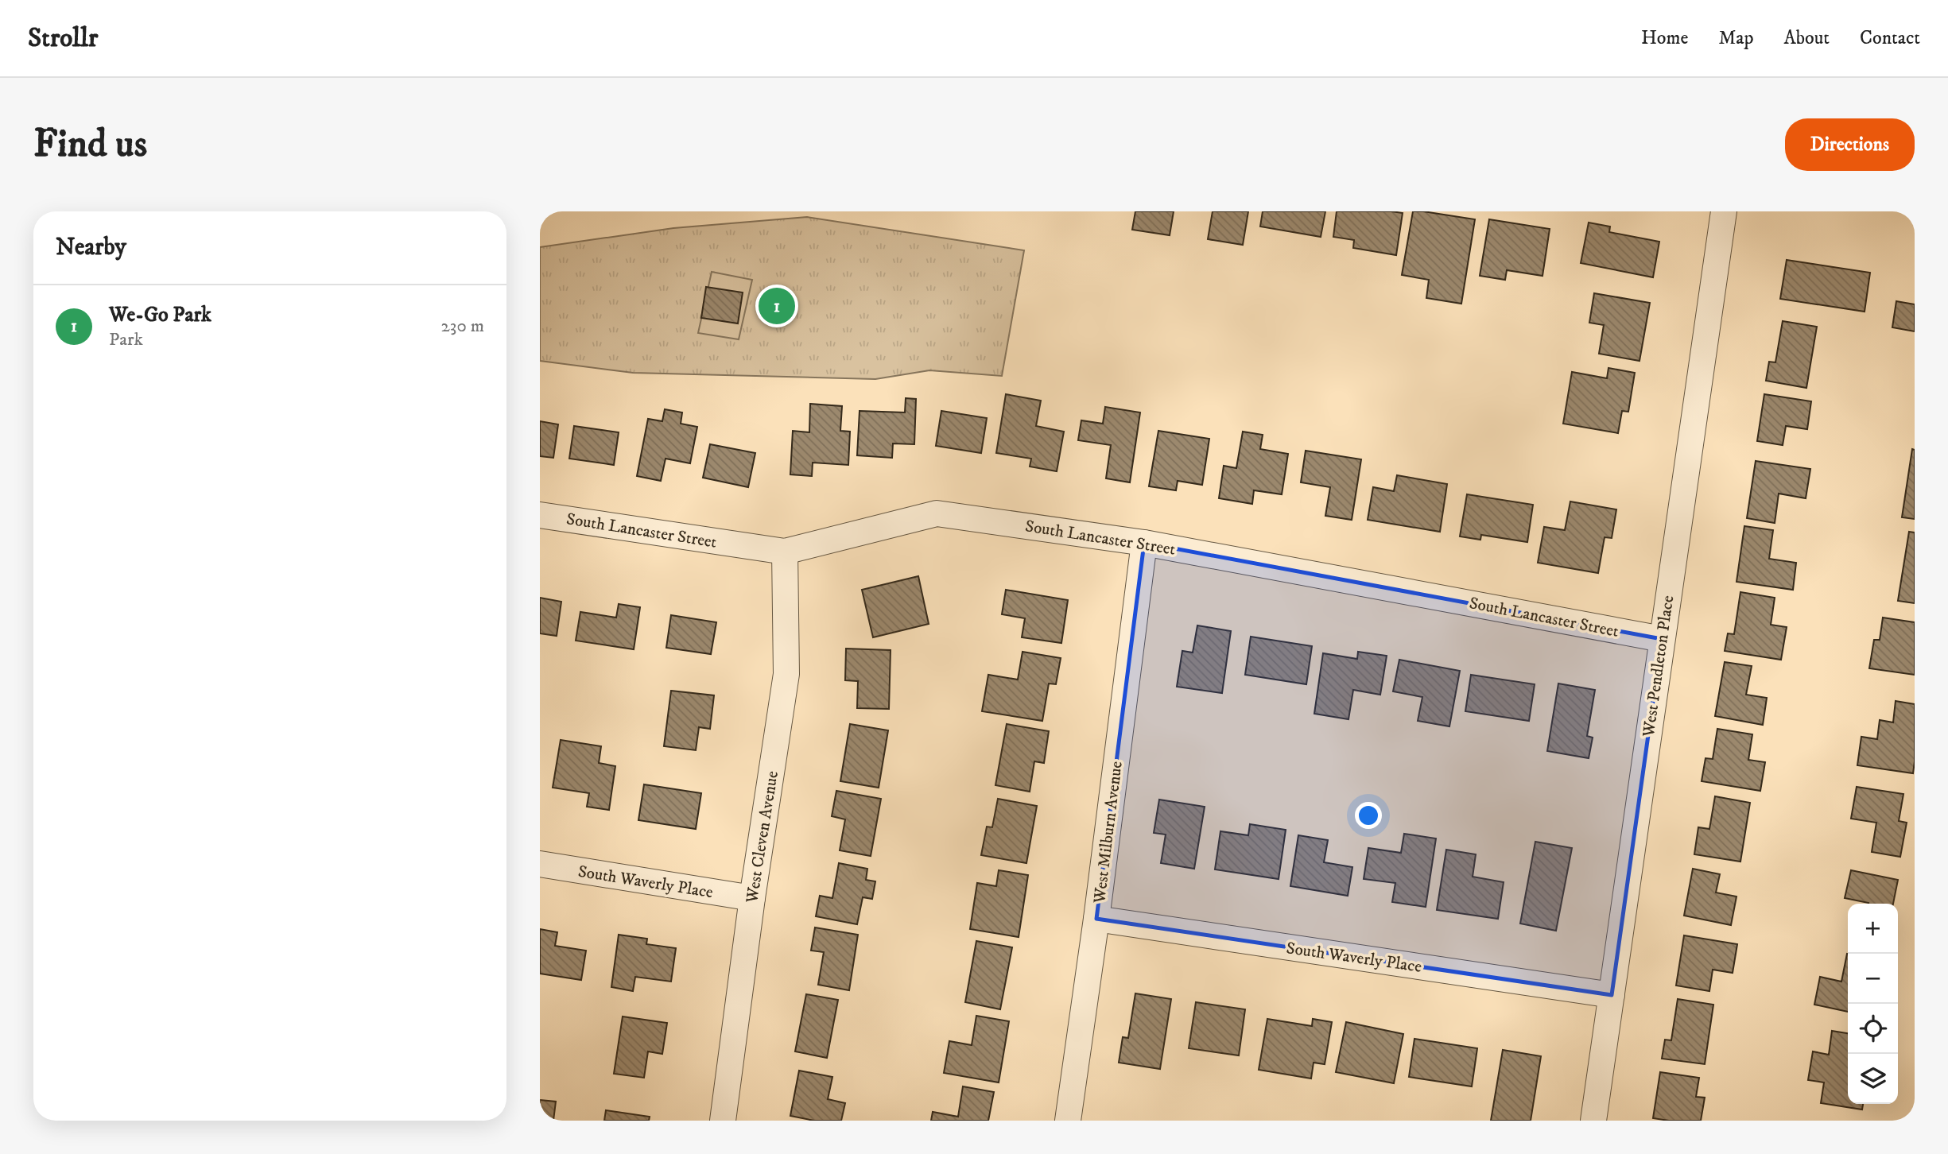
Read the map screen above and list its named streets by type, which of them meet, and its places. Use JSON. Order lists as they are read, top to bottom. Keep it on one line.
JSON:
{"streets":{"street":["South Lancaster Street","West Pendleton Place","West Milburn Avenue","West Cleven Avenue","South Waverly Place"]},"crossings":[["South Lancaster Street","West Pendleton Place"],["South Lancaster Street","West Milburn Avenue"],["South Lancaster Street","West Cleven Avenue"],["West Pendleton Place","South Waverly Place"],["West Milburn Avenue","South Waverly Place"],["West Cleven Avenue","South Waverly Place"]],"page":{"header":"Strollr","nav":["Home","Map","About","Contact"],"buttons":"Directions","title":"Find us","heading":"Nearby","list":[{"mark":"1","name":"We-Go Park","note":"Park","value":"230 m"}],"pins":"1","map_buttons":["+","−"]}}
